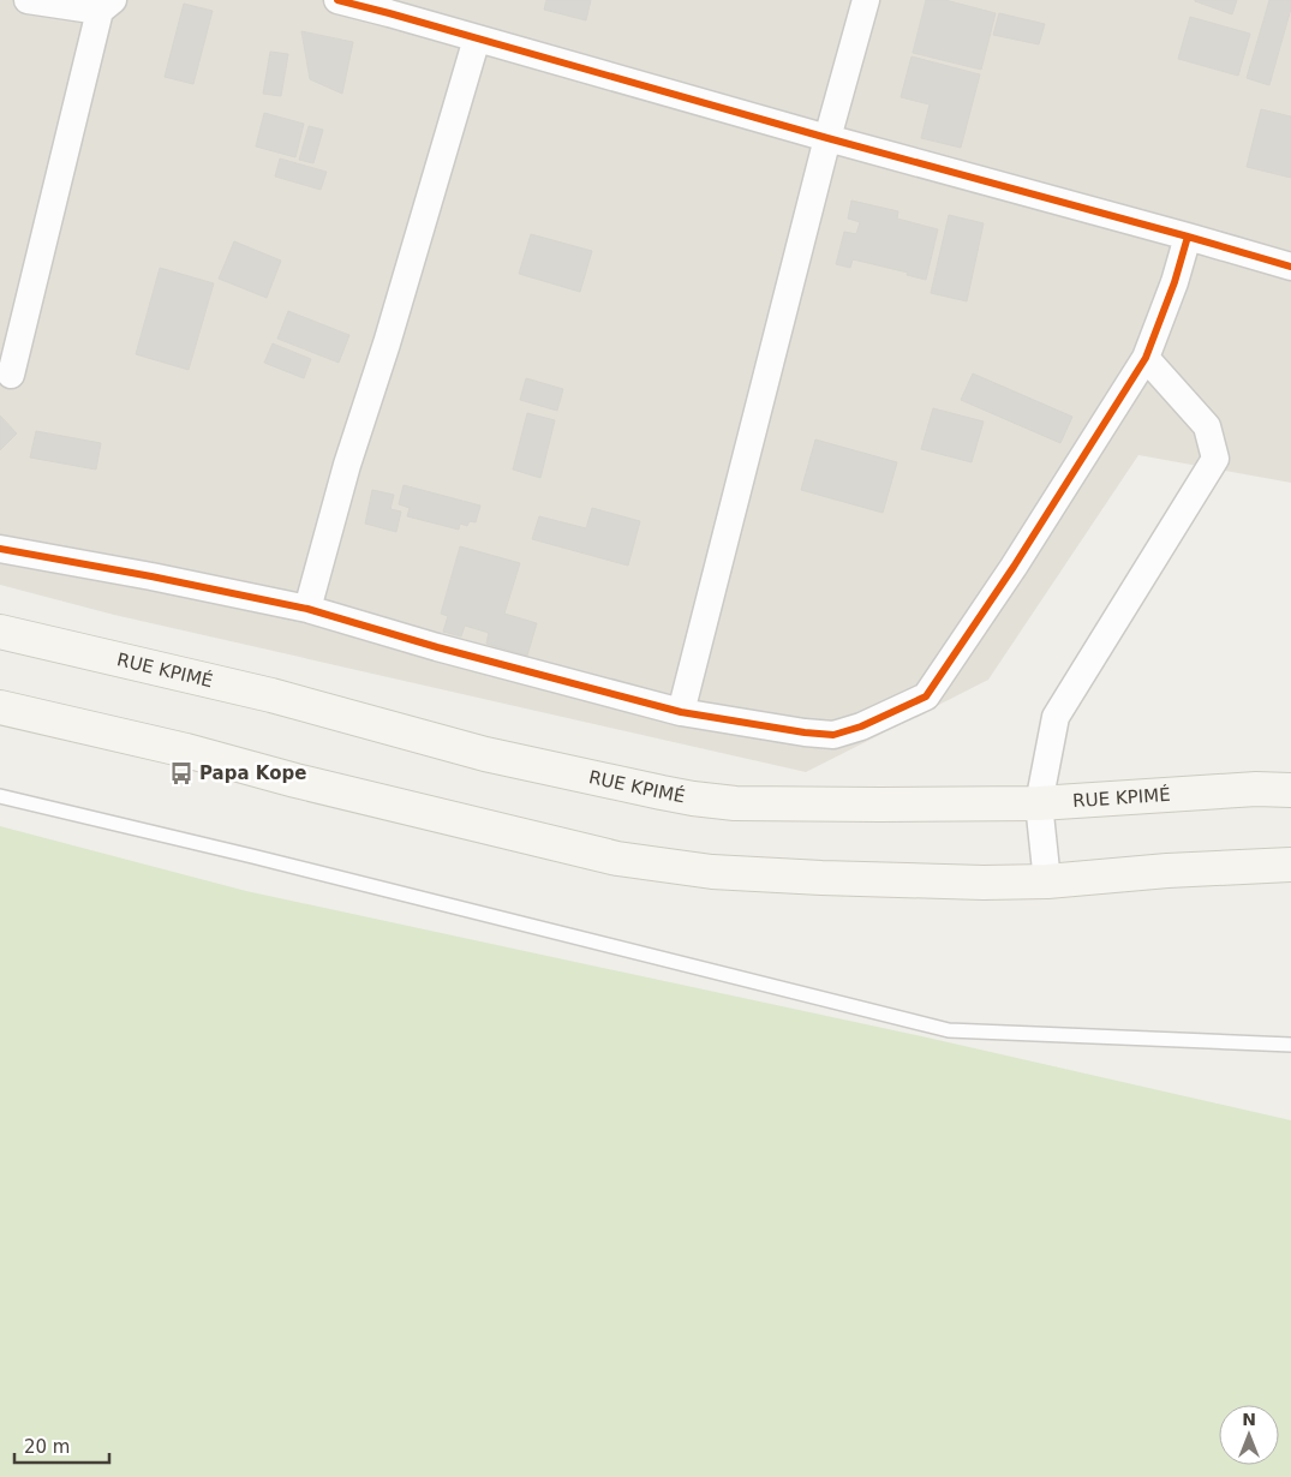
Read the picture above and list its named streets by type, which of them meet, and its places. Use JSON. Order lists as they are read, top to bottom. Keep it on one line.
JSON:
{"streets":{"main road":["RUE KPIMÉ"]},"places":{"bus stop":["Papa Kope"]},"scale_bar":"20 m","north":"top"}
